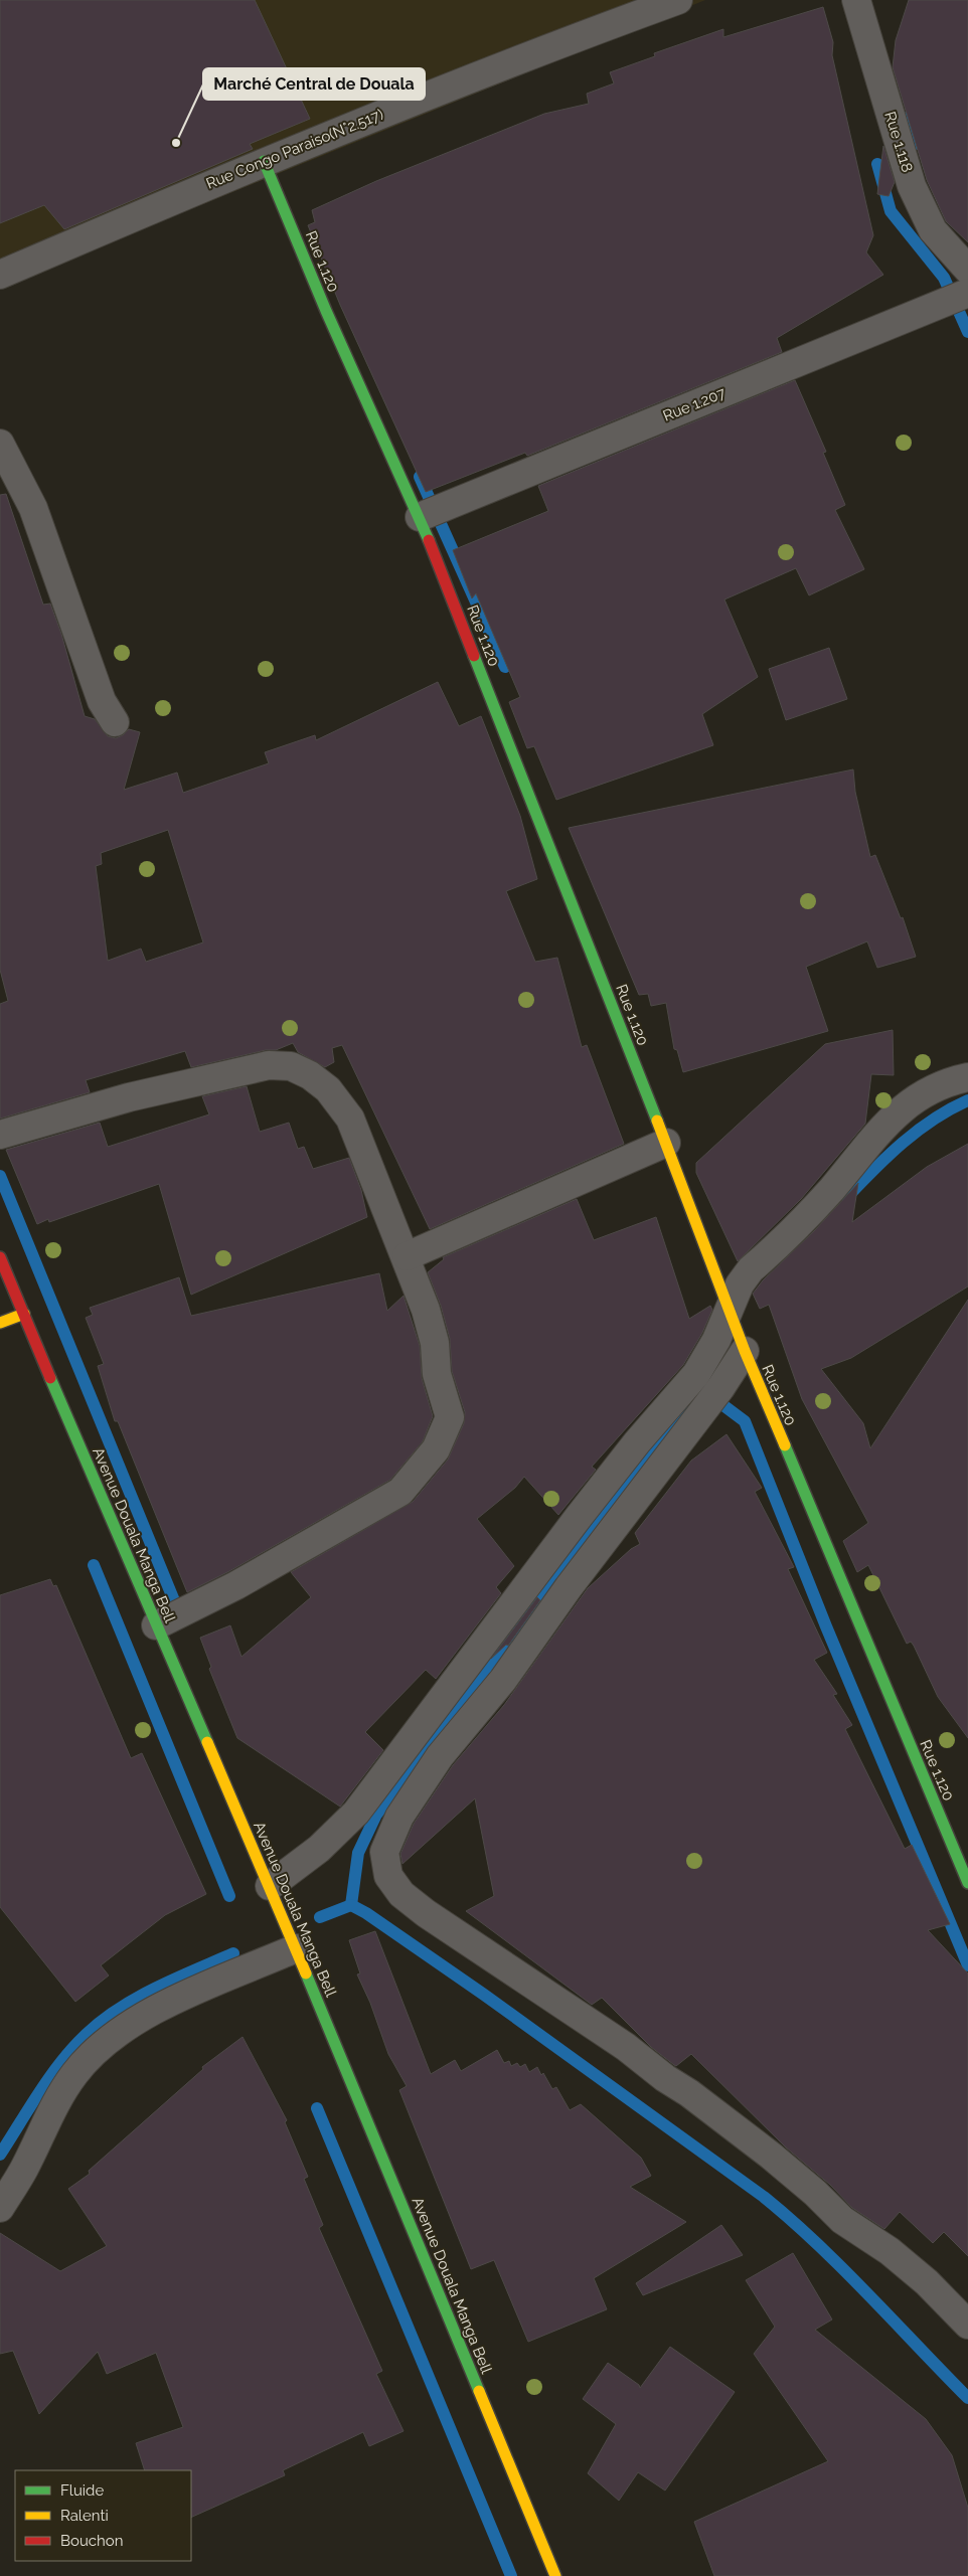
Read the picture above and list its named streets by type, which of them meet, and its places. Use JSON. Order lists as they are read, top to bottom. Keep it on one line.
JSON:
{"streets":{"street":["Rue 1.118","Rue Congo Paraiso(N°2.517)","Rue 1.120","Rue 1.207","Avenue Douala Manga Bell"]},"crossings":[["Rue Congo Paraiso(N°2.517)","Rue 1.120"],["Rue 1.120","Rue 1.207"]],"places":["Marché Central de Douala"],"legend":["Fluide","Ralenti","Bouchon"]}
